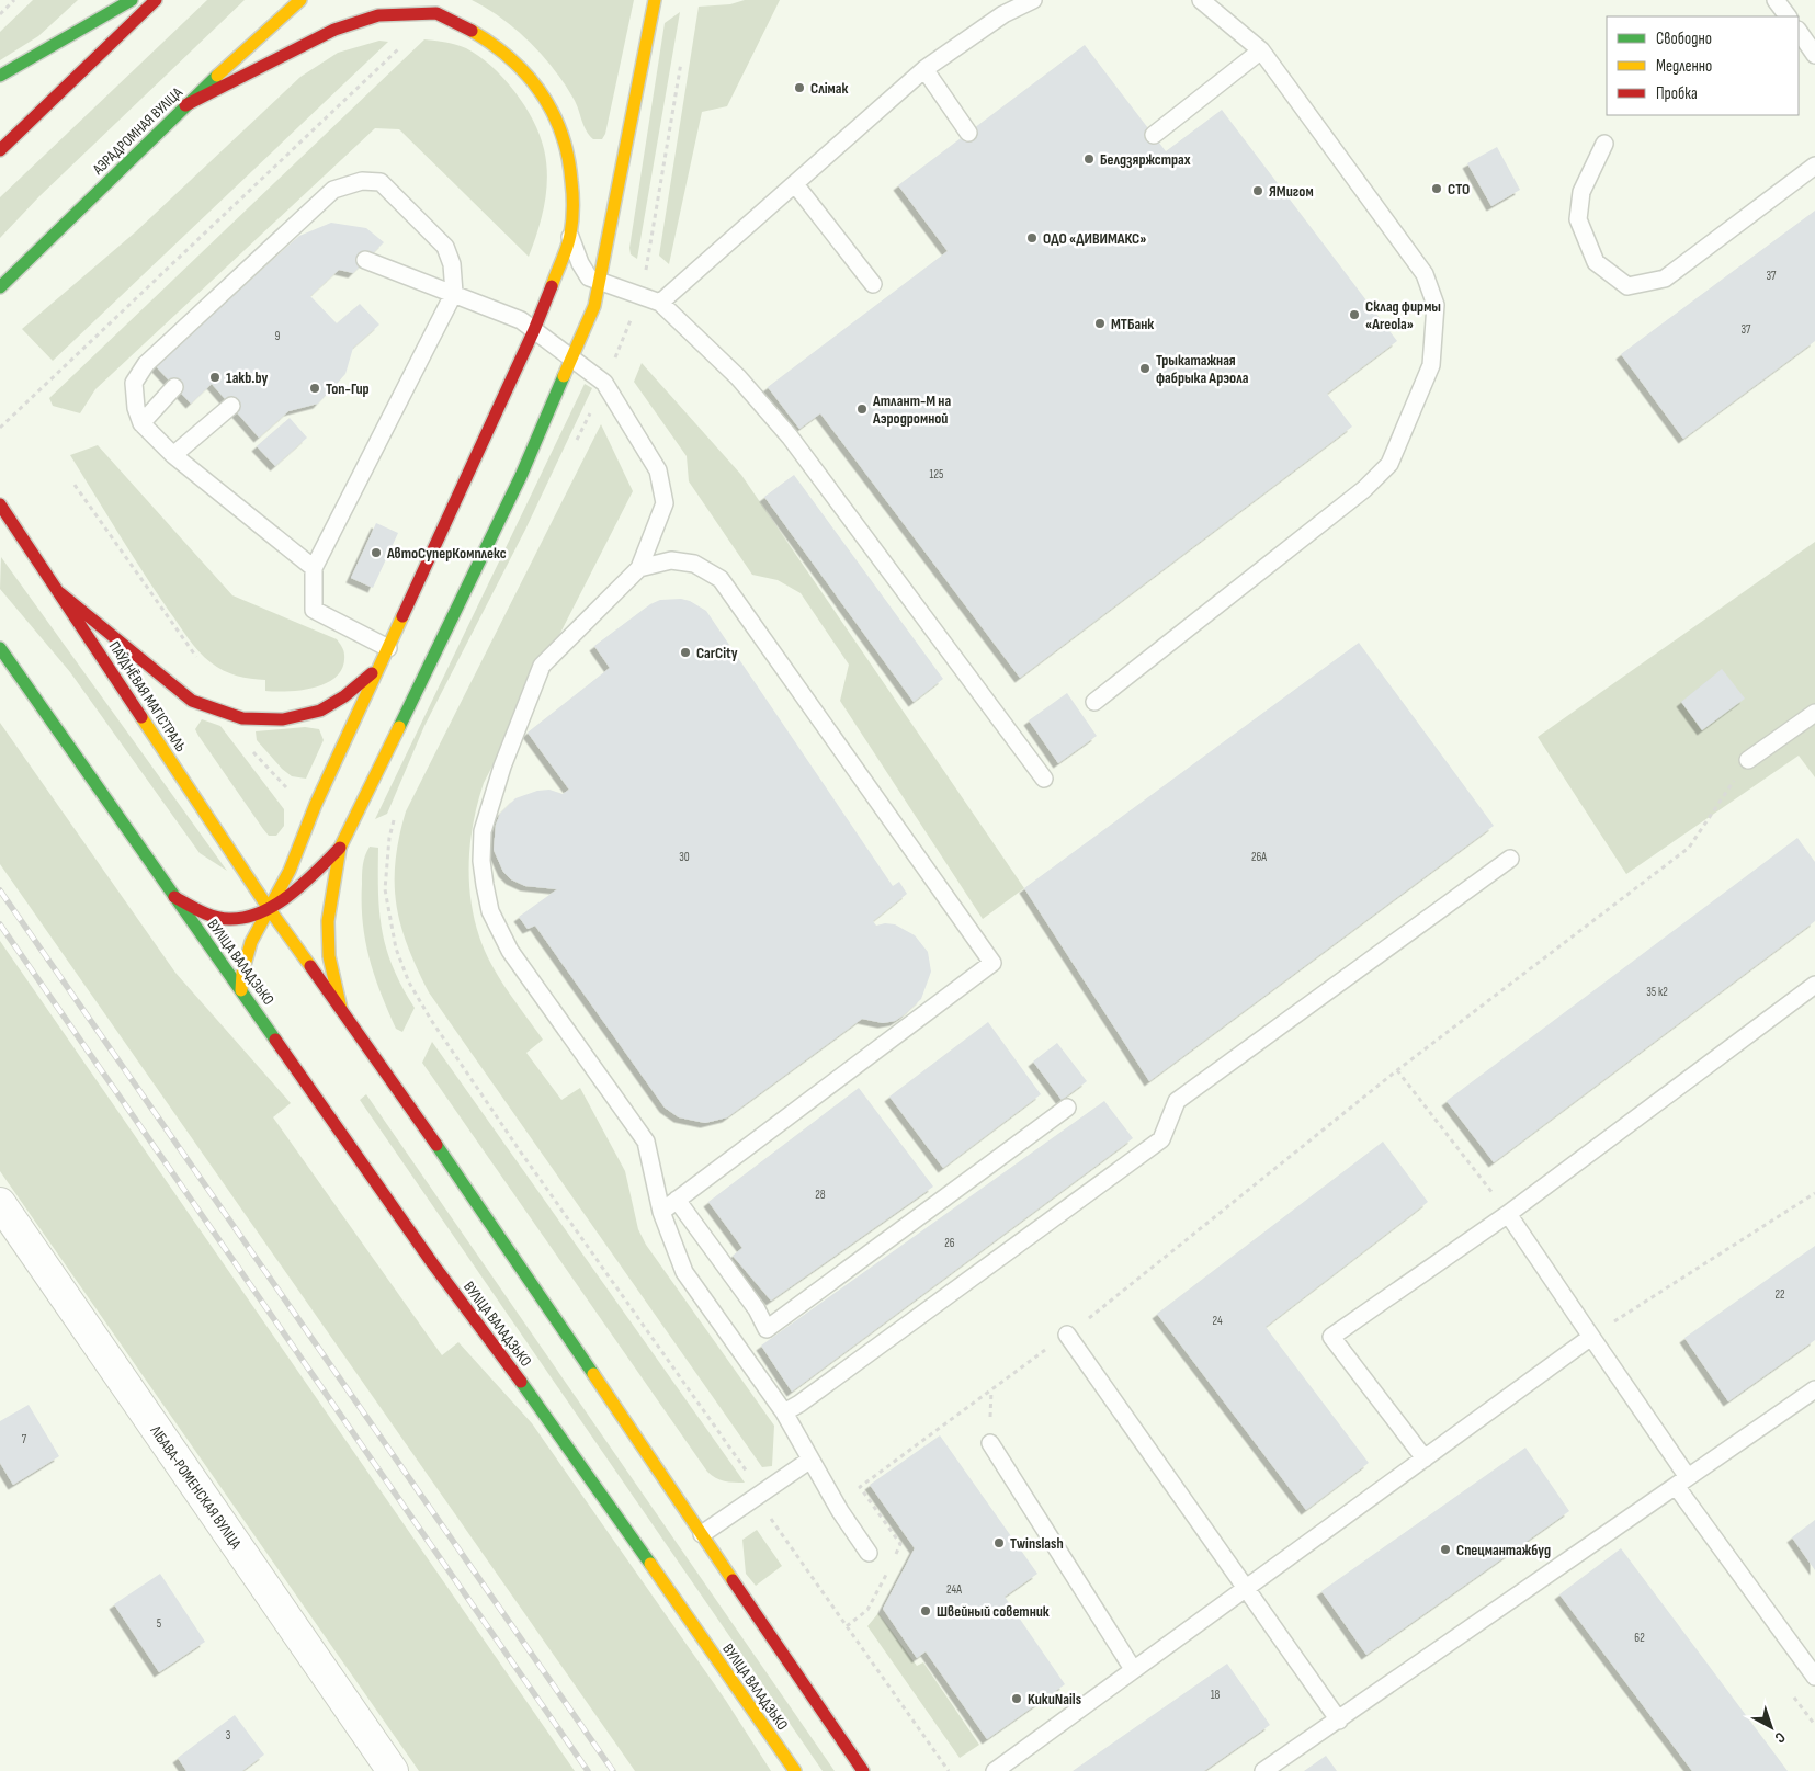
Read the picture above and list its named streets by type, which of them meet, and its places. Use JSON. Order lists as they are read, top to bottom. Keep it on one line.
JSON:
{"streets":{"main road":["АЭРАДРОМНАЯ ВУЛІЦА","ПАЎДНЁВАЯ МАГІСТРАЛЬ","ВУЛІЦА ВАЛАДЗЬКО"],"street":["ЛІБАВА-РОМЕНСКАЯ ВУЛІЦА"]},"places":["Слімак","Белдзяржстрах","СТО","ЯМигом","ОДО «ДИВИМАКС»","Склад фирмы «Areola»","МТБанк","Трыкатажная фабрыка Арэола","1akb.by","Топ-Гир","Атлант-М на Аэродромной","АвтоСуперКомплекс","CarCity","Twinslash","Спецмантажбуд","Швейный советник","KukuNails"],"house_numbers":["37","37","9","125","30","26А","35 к2","28","26","22","24","7","24А","5","62","18","3"],"legend":["Свободно","Медленно","Пробка"],"north":"bottom right"}
